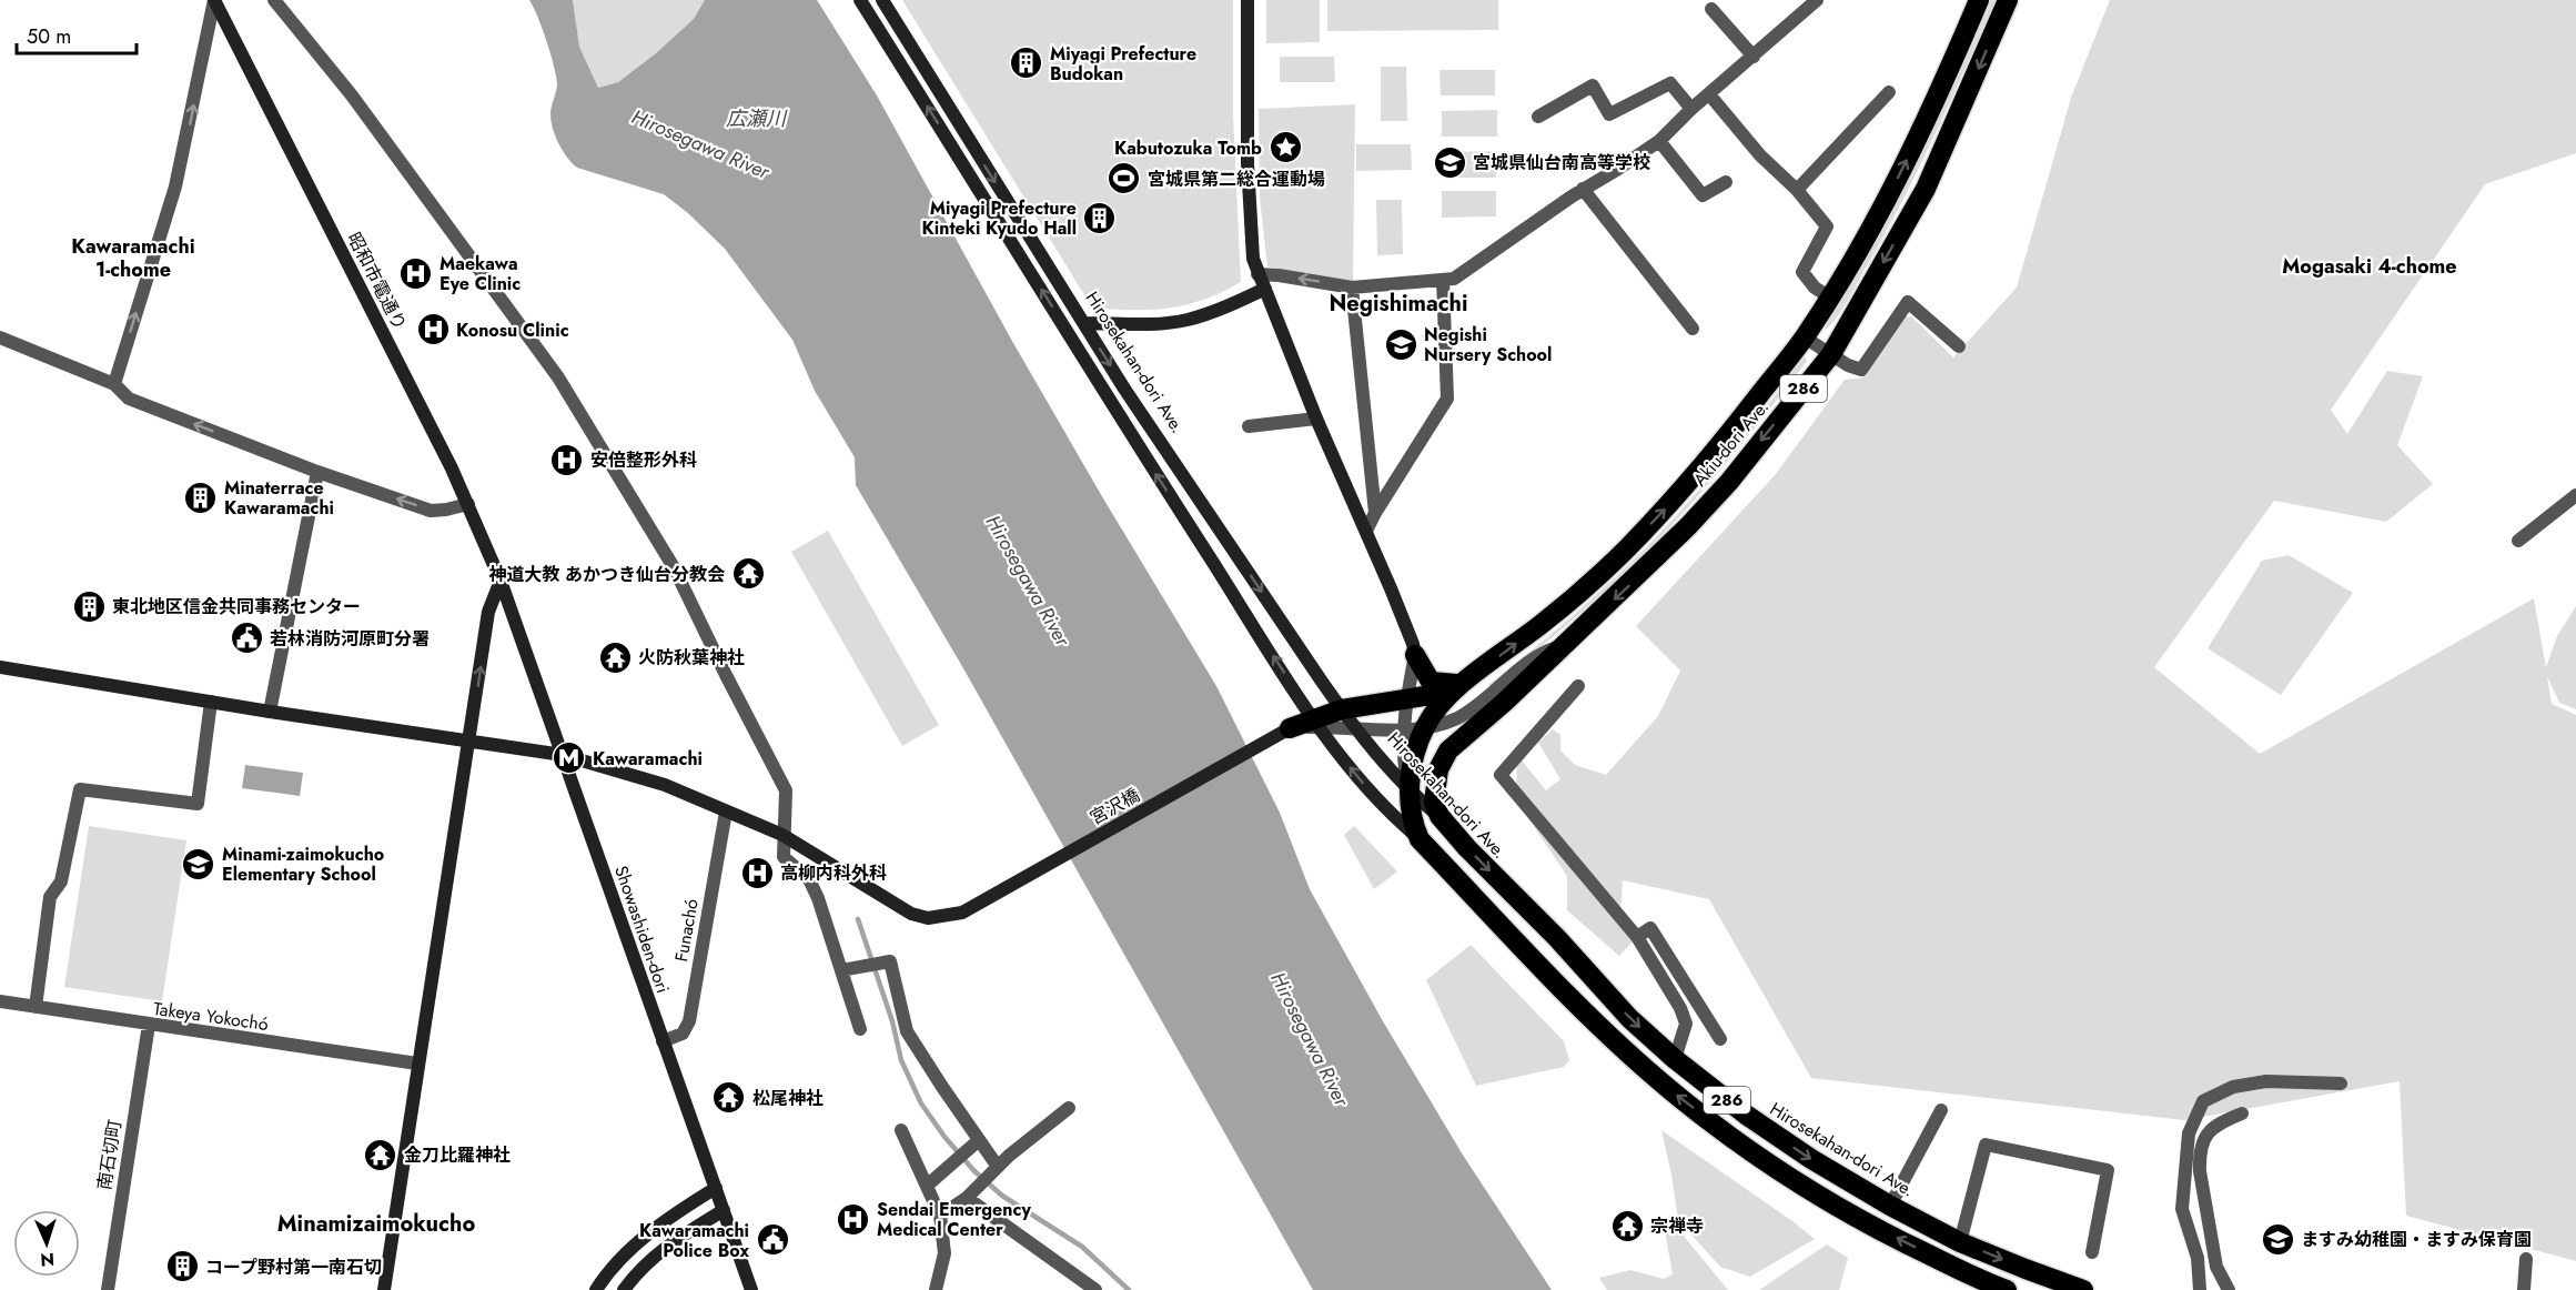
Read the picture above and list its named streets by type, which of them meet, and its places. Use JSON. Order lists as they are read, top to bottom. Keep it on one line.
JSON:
{"streets":{"highway":["Hirosekahan-dori Ave.","286","Akiu-dori Ave."],"street":["昭和市電通り","宮沢橋","Showashiden-dori","Funachó","Takeya Yokochó","南石切町"]},"crossings":[["昭和市電通り","Showashiden-dori"],["Hirosekahan-dori Ave.","286"],["Hirosekahan-dori Ave.","Akiu-dori Ave."],["Showashiden-dori","Funachó"],["Takeya Yokochó","南石切町"]],"districts":["Kawaramachi 1-chome","Mogasaki 4-chome","Negishimachi","Minamizaimokucho"],"water":["広瀬川","Hirosegawa River"],"places":{"building":["Miyagi Prefecture Budokan","Miyagi Prefecture Kinteki Kyudo Hall","Minaterrace Kawaramachi","東北地区信金共同事務センター","コープ野村第一南石切"],"place":["Kabutozuka Tomb"],"school or university":["宮城県仙台南高等学校","Negishi Nursery School","Minami-zaimokucho Elementary School","ますみ幼稚園・ますみ保育園"],"sports":["宮城県第二総合運動場"],"hospital":["Maekawa Eye Clinic","Konosu Clinic","安倍整形外科","高柳内科外科","Sendai Emergency Medical Center"],"temple":["神道大教 あかつき仙台分教会","火防秋葉神社","松尾神社","金刀比羅神社","宗禅寺"],"public building":["若林消防河原町分署","Kawaramachi Police Box"],"metro station":["Kawaramachi"]},"scale_bar":"50 m","north":"bottom"}
